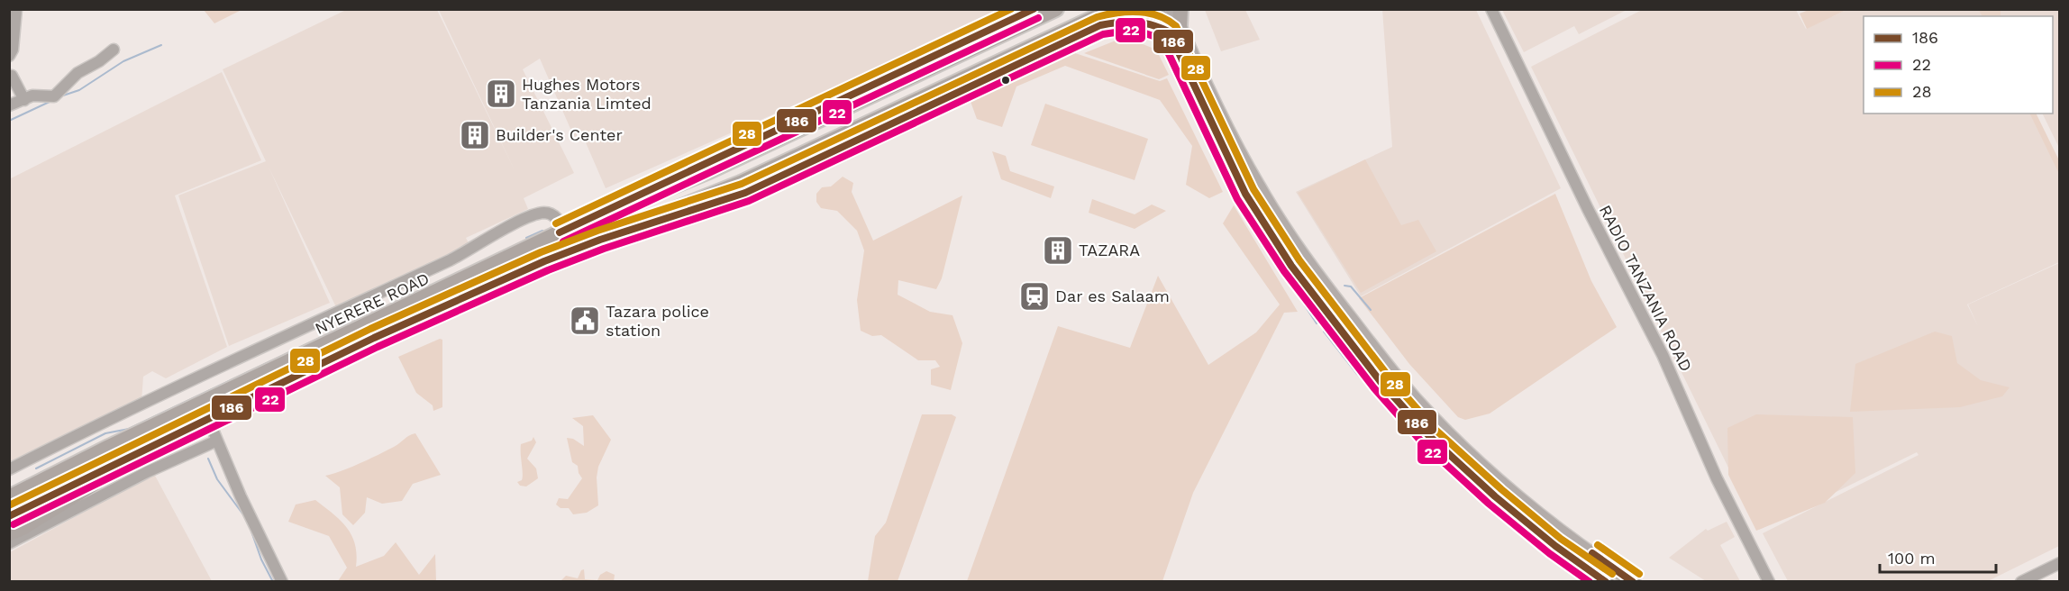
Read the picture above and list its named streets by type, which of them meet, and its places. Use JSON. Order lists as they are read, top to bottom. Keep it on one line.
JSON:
{"streets":{"highway":["NYERERE ROAD"],"street":["RADIO TANZANIA ROAD"]},"places":{"building":["Hughes Motors Tanzania Limted","Builder's Center","TAZARA"],"station":["Dar es Salaam"],"public building":["Tazara police station"]},"lines":["transit line 186","transit line 28","transit line 22"],"legend":["186","22","28"],"scale_bar":"100 m"}
